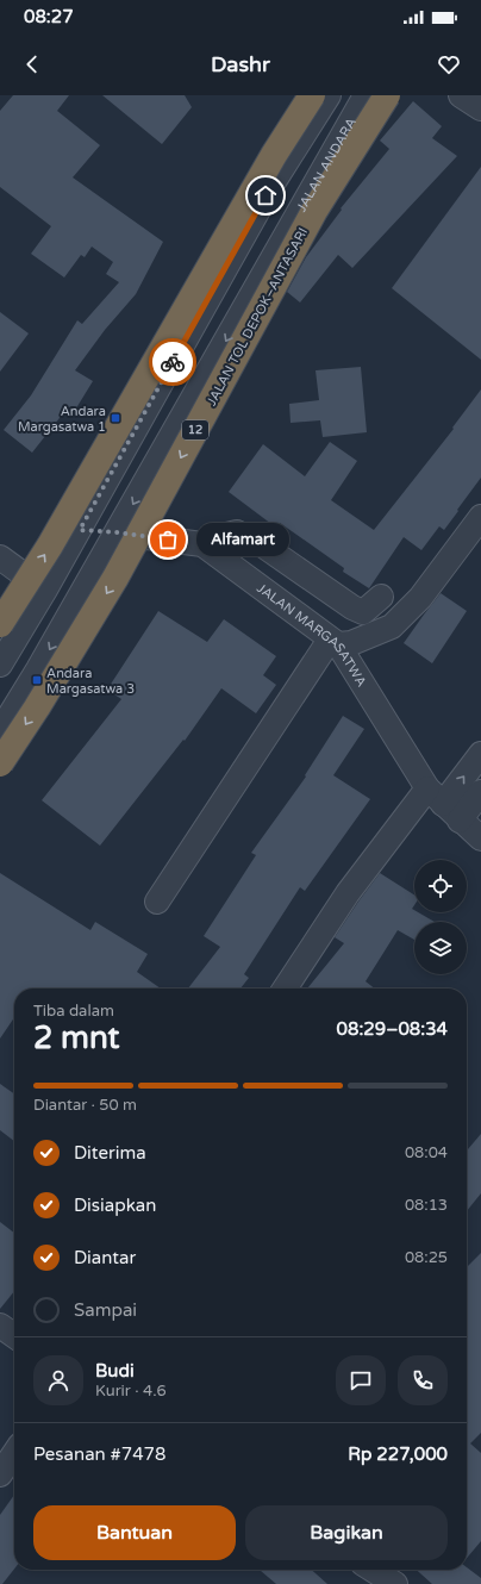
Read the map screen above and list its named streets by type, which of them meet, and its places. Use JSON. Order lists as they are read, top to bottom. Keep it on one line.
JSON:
{"streets":{"highway":["JALAN TOL DEPOK–ANTASARI","12"],"street":["JALAN ANDARA","JALAN MARGASATWA"]},"crossings":[["JALAN ANDARA","JALAN MARGASATWA"]],"places":{"transit":["Andara Margasatwa 1","Andara Margasatwa 3"],"other":["Alfamart"]},"page":{"status":"08:27","header":"Dashr","bubble":"Alfamart","heading":["2 mnt","Tiba dalam","08:29–08:34"],"panel":["Budi","Kurir · 4.6","Pesanan #7478","Rp 227,000"],"bar":"Diantar · 50 m","list":[["Diterima","08:04"],["Disiapkan","08:13"],["Diantar","08:25"],"Sampai"],"buttons":["Bantuan","Bagikan"]}}
